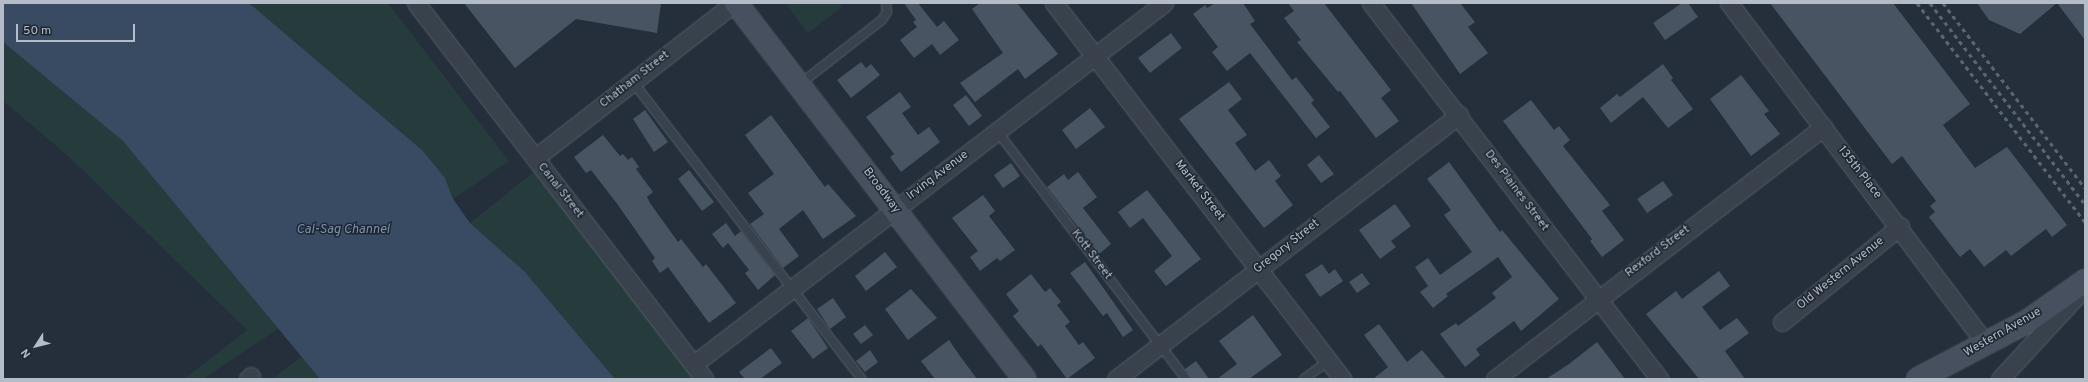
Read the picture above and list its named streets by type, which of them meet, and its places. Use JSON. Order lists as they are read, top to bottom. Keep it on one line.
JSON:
{"streets":{"street":["Chatham Street","135th Place","Irving Avenue","Canal Street","Broadway","Market Street","Des Plaines Street","Gregory Street","Rexford Street","Old Western Avenue","Western Avenue"],"lane":["Kott Street"]},"crossings":[["Chatham Street","Canal Street"],["Chatham Street","Broadway"],["135th Place","Rexford Street"],["135th Place","Old Western Avenue"],["135th Place","Western Avenue"],["Irving Avenue","Canal Street"],["Irving Avenue","Broadway"],["Irving Avenue","Market Street"],["Irving Avenue","Kott Street"],["Market Street","Gregory Street"],["Des Plaines Street","Gregory Street"],["Des Plaines Street","Rexford Street"],["Gregory Street","Kott Street"]],"water":["Cal-Sag Channel"],"scale_bar":"50 m","north":"bottom left"}
